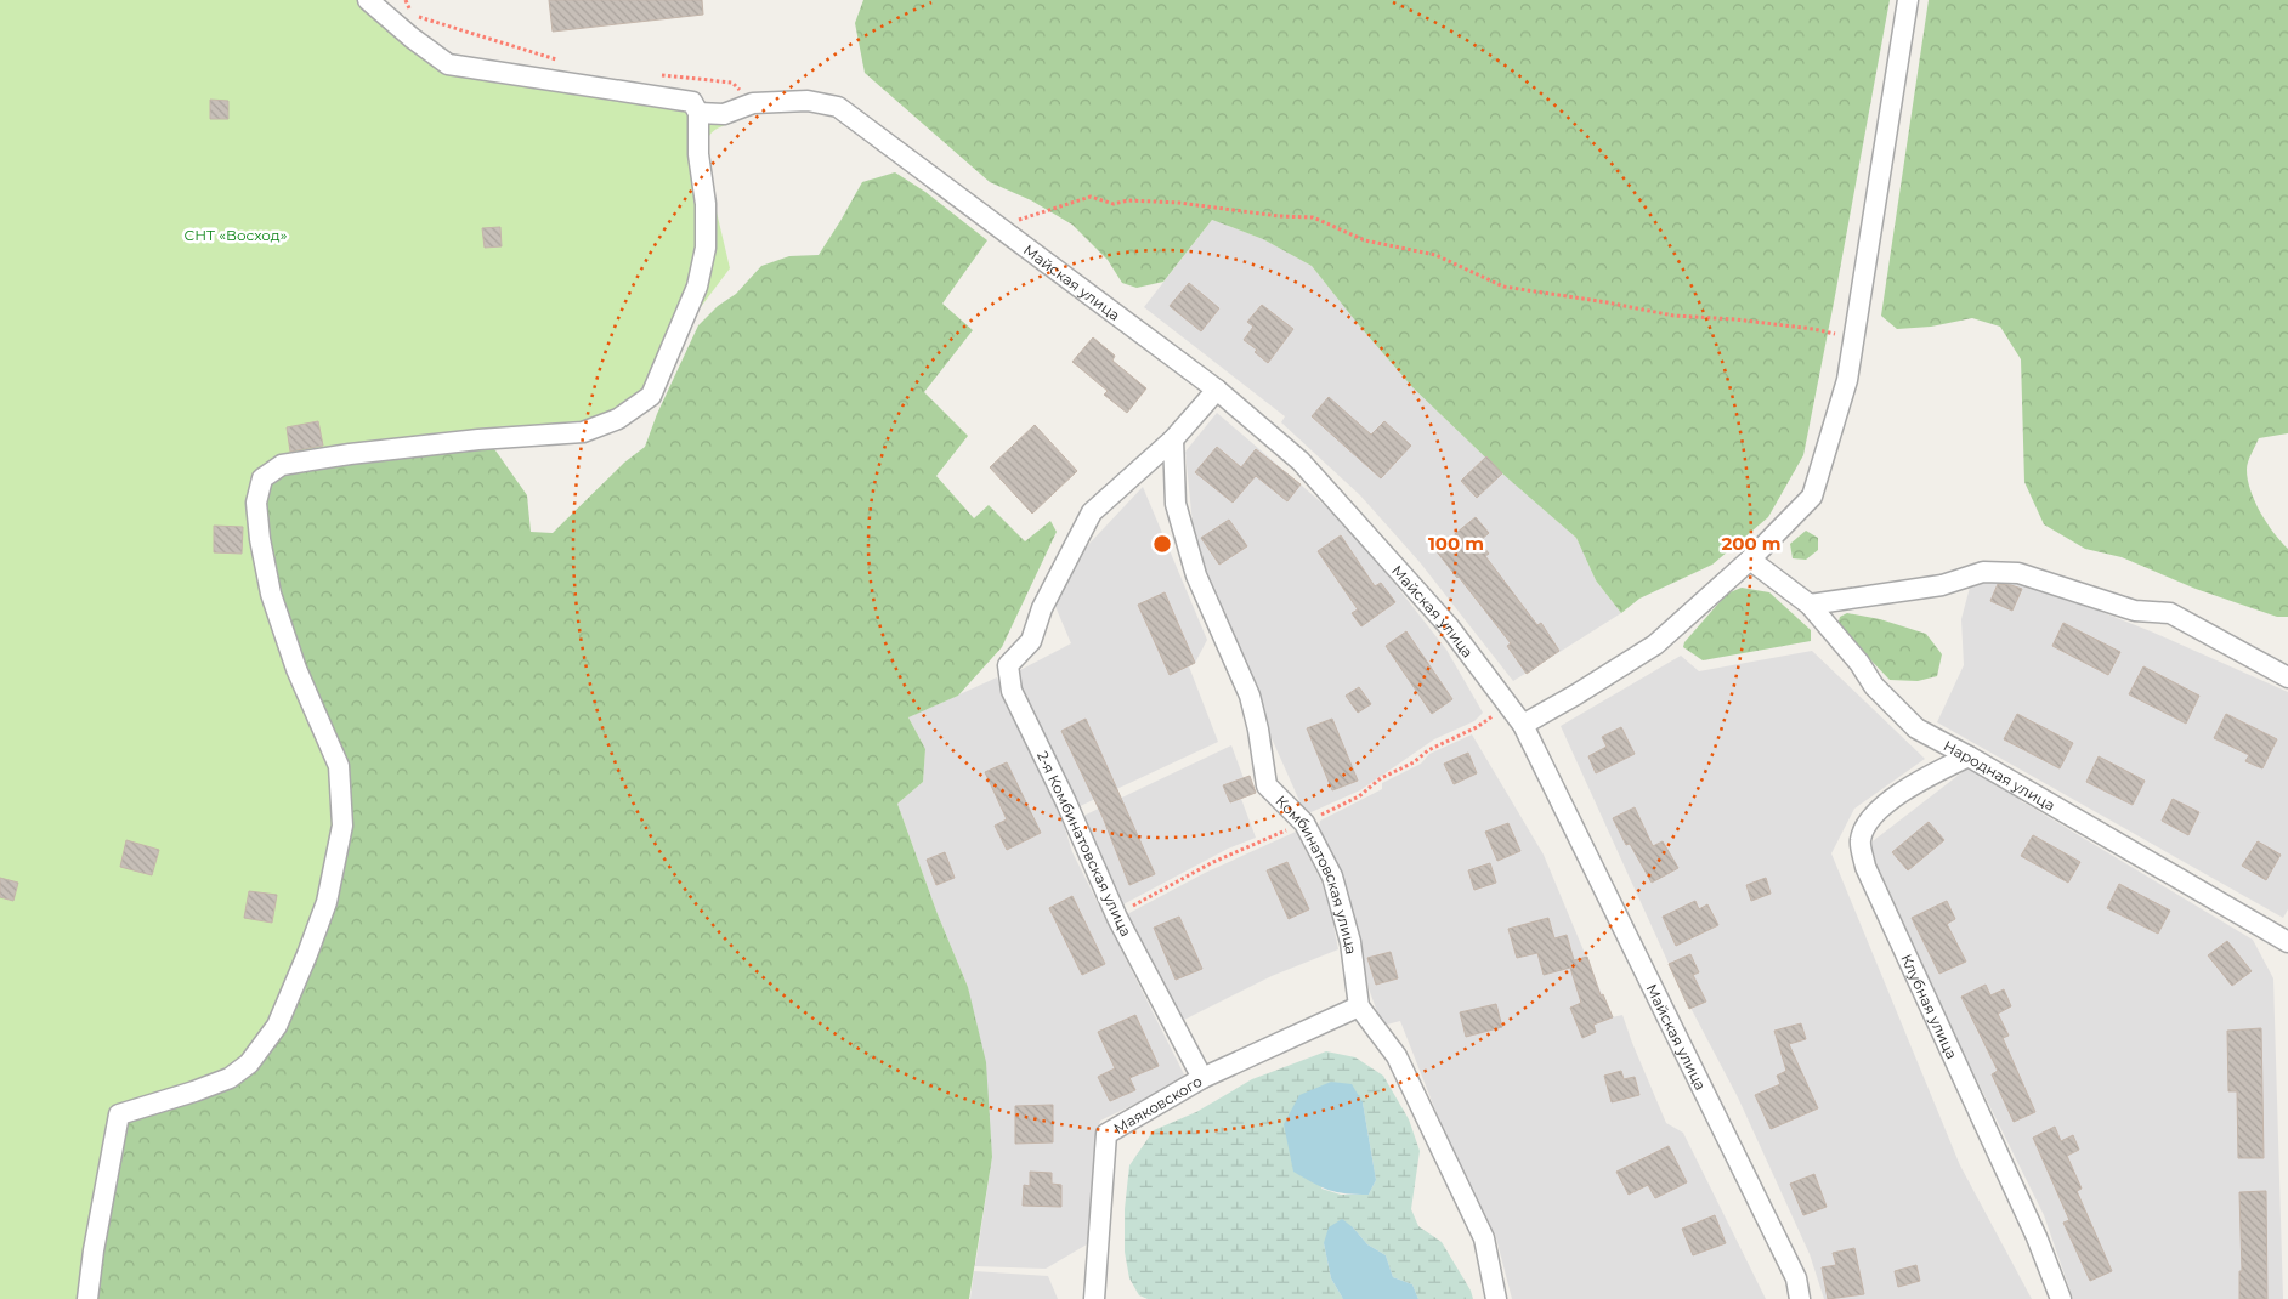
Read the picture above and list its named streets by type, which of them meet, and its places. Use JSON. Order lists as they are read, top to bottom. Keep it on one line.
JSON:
{"streets":{"street":["Майская улица","Народная улица","2-я Комбинатовская улица","Комбинатовская улица","Клубная улица","Маяковского"]},"crossings":[["Народная улица","Клубная улица"],["2-я Комбинатовская улица","Комбинатовская улица"],["2-я Комбинатовская улица","Маяковского"],["Комбинатовская улица","Маяковского"]],"parks":["СНТ «Восход»"],"rings":["100 m","200 m"]}
